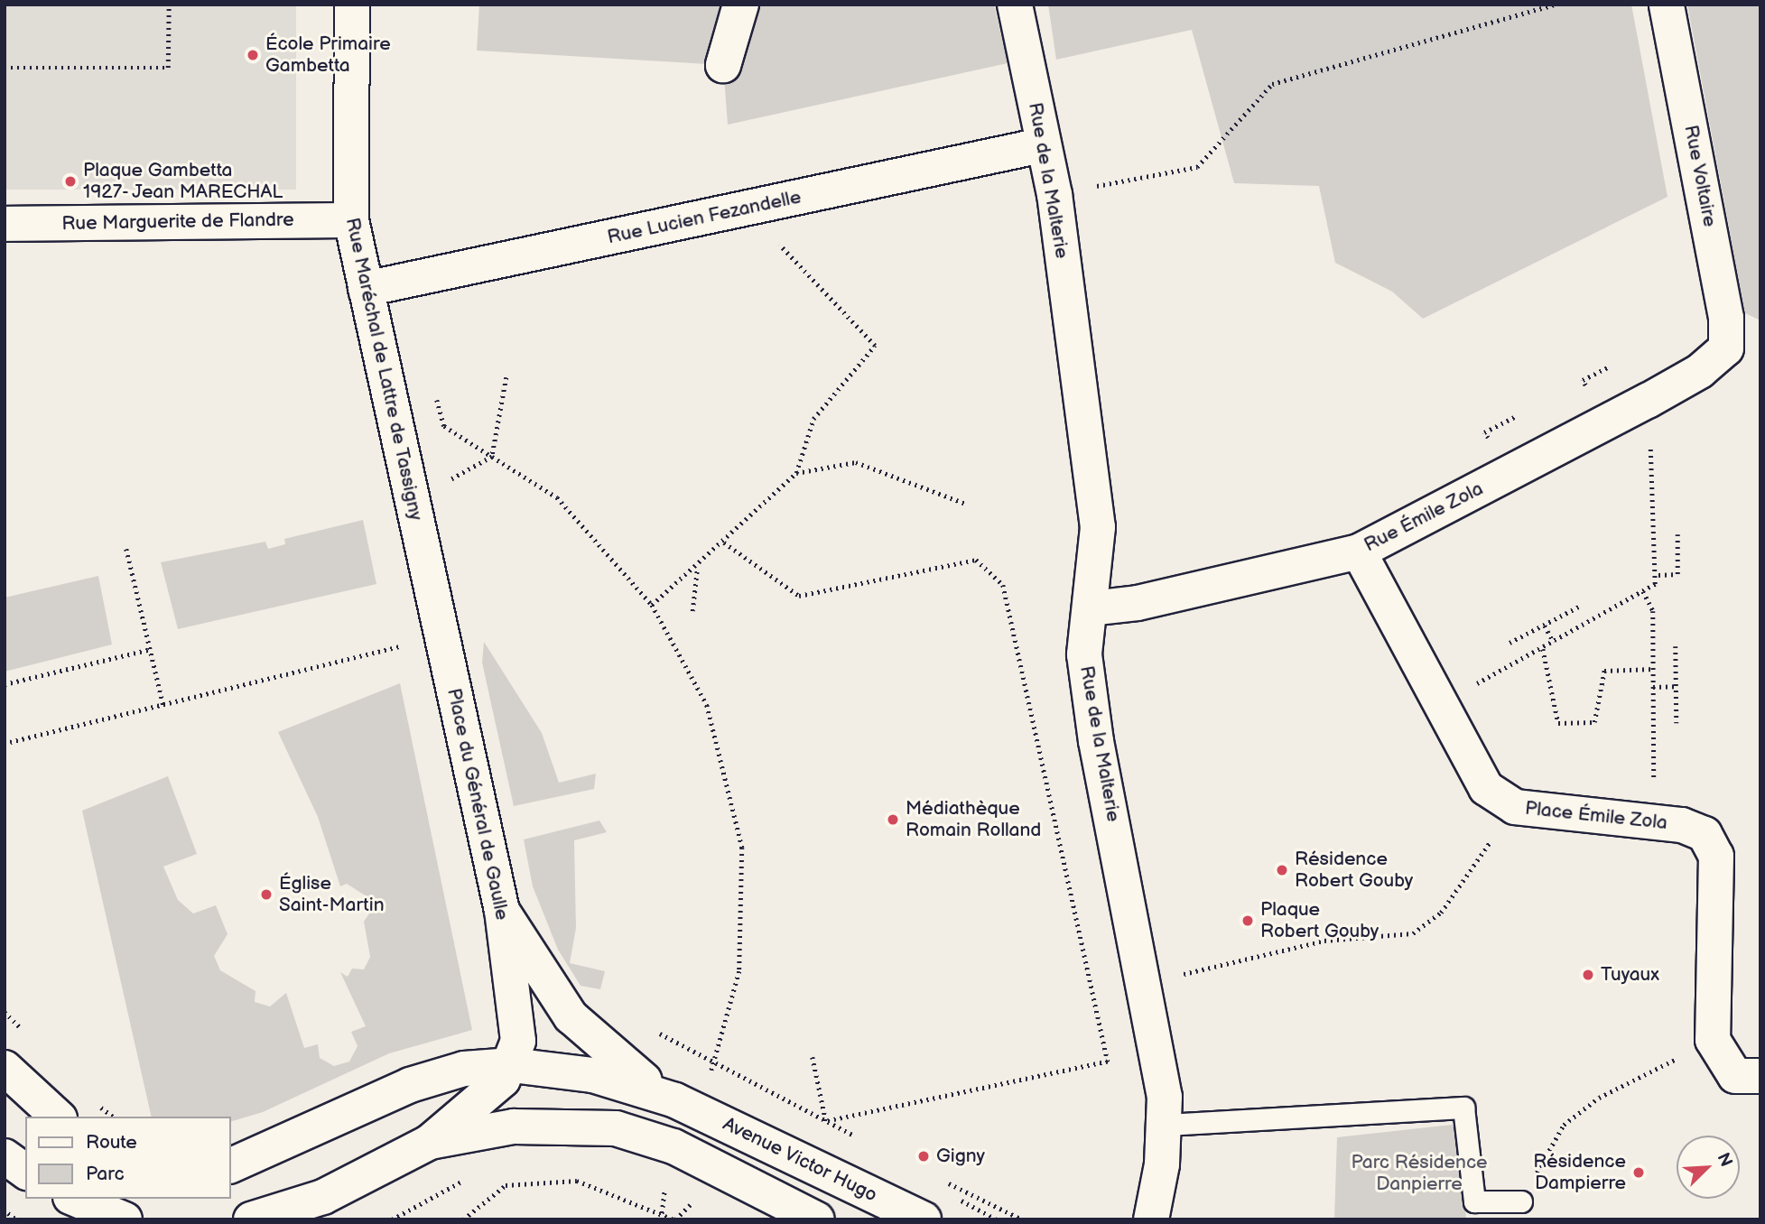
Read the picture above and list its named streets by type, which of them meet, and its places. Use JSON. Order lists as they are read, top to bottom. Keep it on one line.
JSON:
{"streets":{"street":["Rue Voltaire","Rue de la Malterie","Rue Lucien Fezandelle","Rue Marguerite de Flandre","Rue Maréchal de Lattre de Tassigny","Rue Émile Zola","Place du Général de Gaulle","Place Émile Zola","Avenue Victor Hugo"]},"crossings":[["Rue Voltaire","Rue Émile Zola"],["Rue de la Malterie","Rue Lucien Fezandelle"],["Rue de la Malterie","Rue Émile Zola"],["Rue Lucien Fezandelle","Rue Maréchal de Lattre de Tassigny"],["Rue Marguerite de Flandre","Rue Maréchal de Lattre de Tassigny"],["Rue Maréchal de Lattre de Tassigny","Place du Général de Gaulle"],["Rue Émile Zola","Place Émile Zola"],["Place du Général de Gaulle","Avenue Victor Hugo"]],"parks":["Parc Résidence Danpierre"],"places":["École Primaire Gambetta","Plaque Gambetta 1927- Jean MARECHAL","Médiathèque Romain Rolland","Résidence Robert Gouby","Église Saint-Martin","Plaque Robert Gouby","Tuyaux","Gigny","Résidence Dampierre"],"legend":["Route","Parc"],"north":"top right"}
